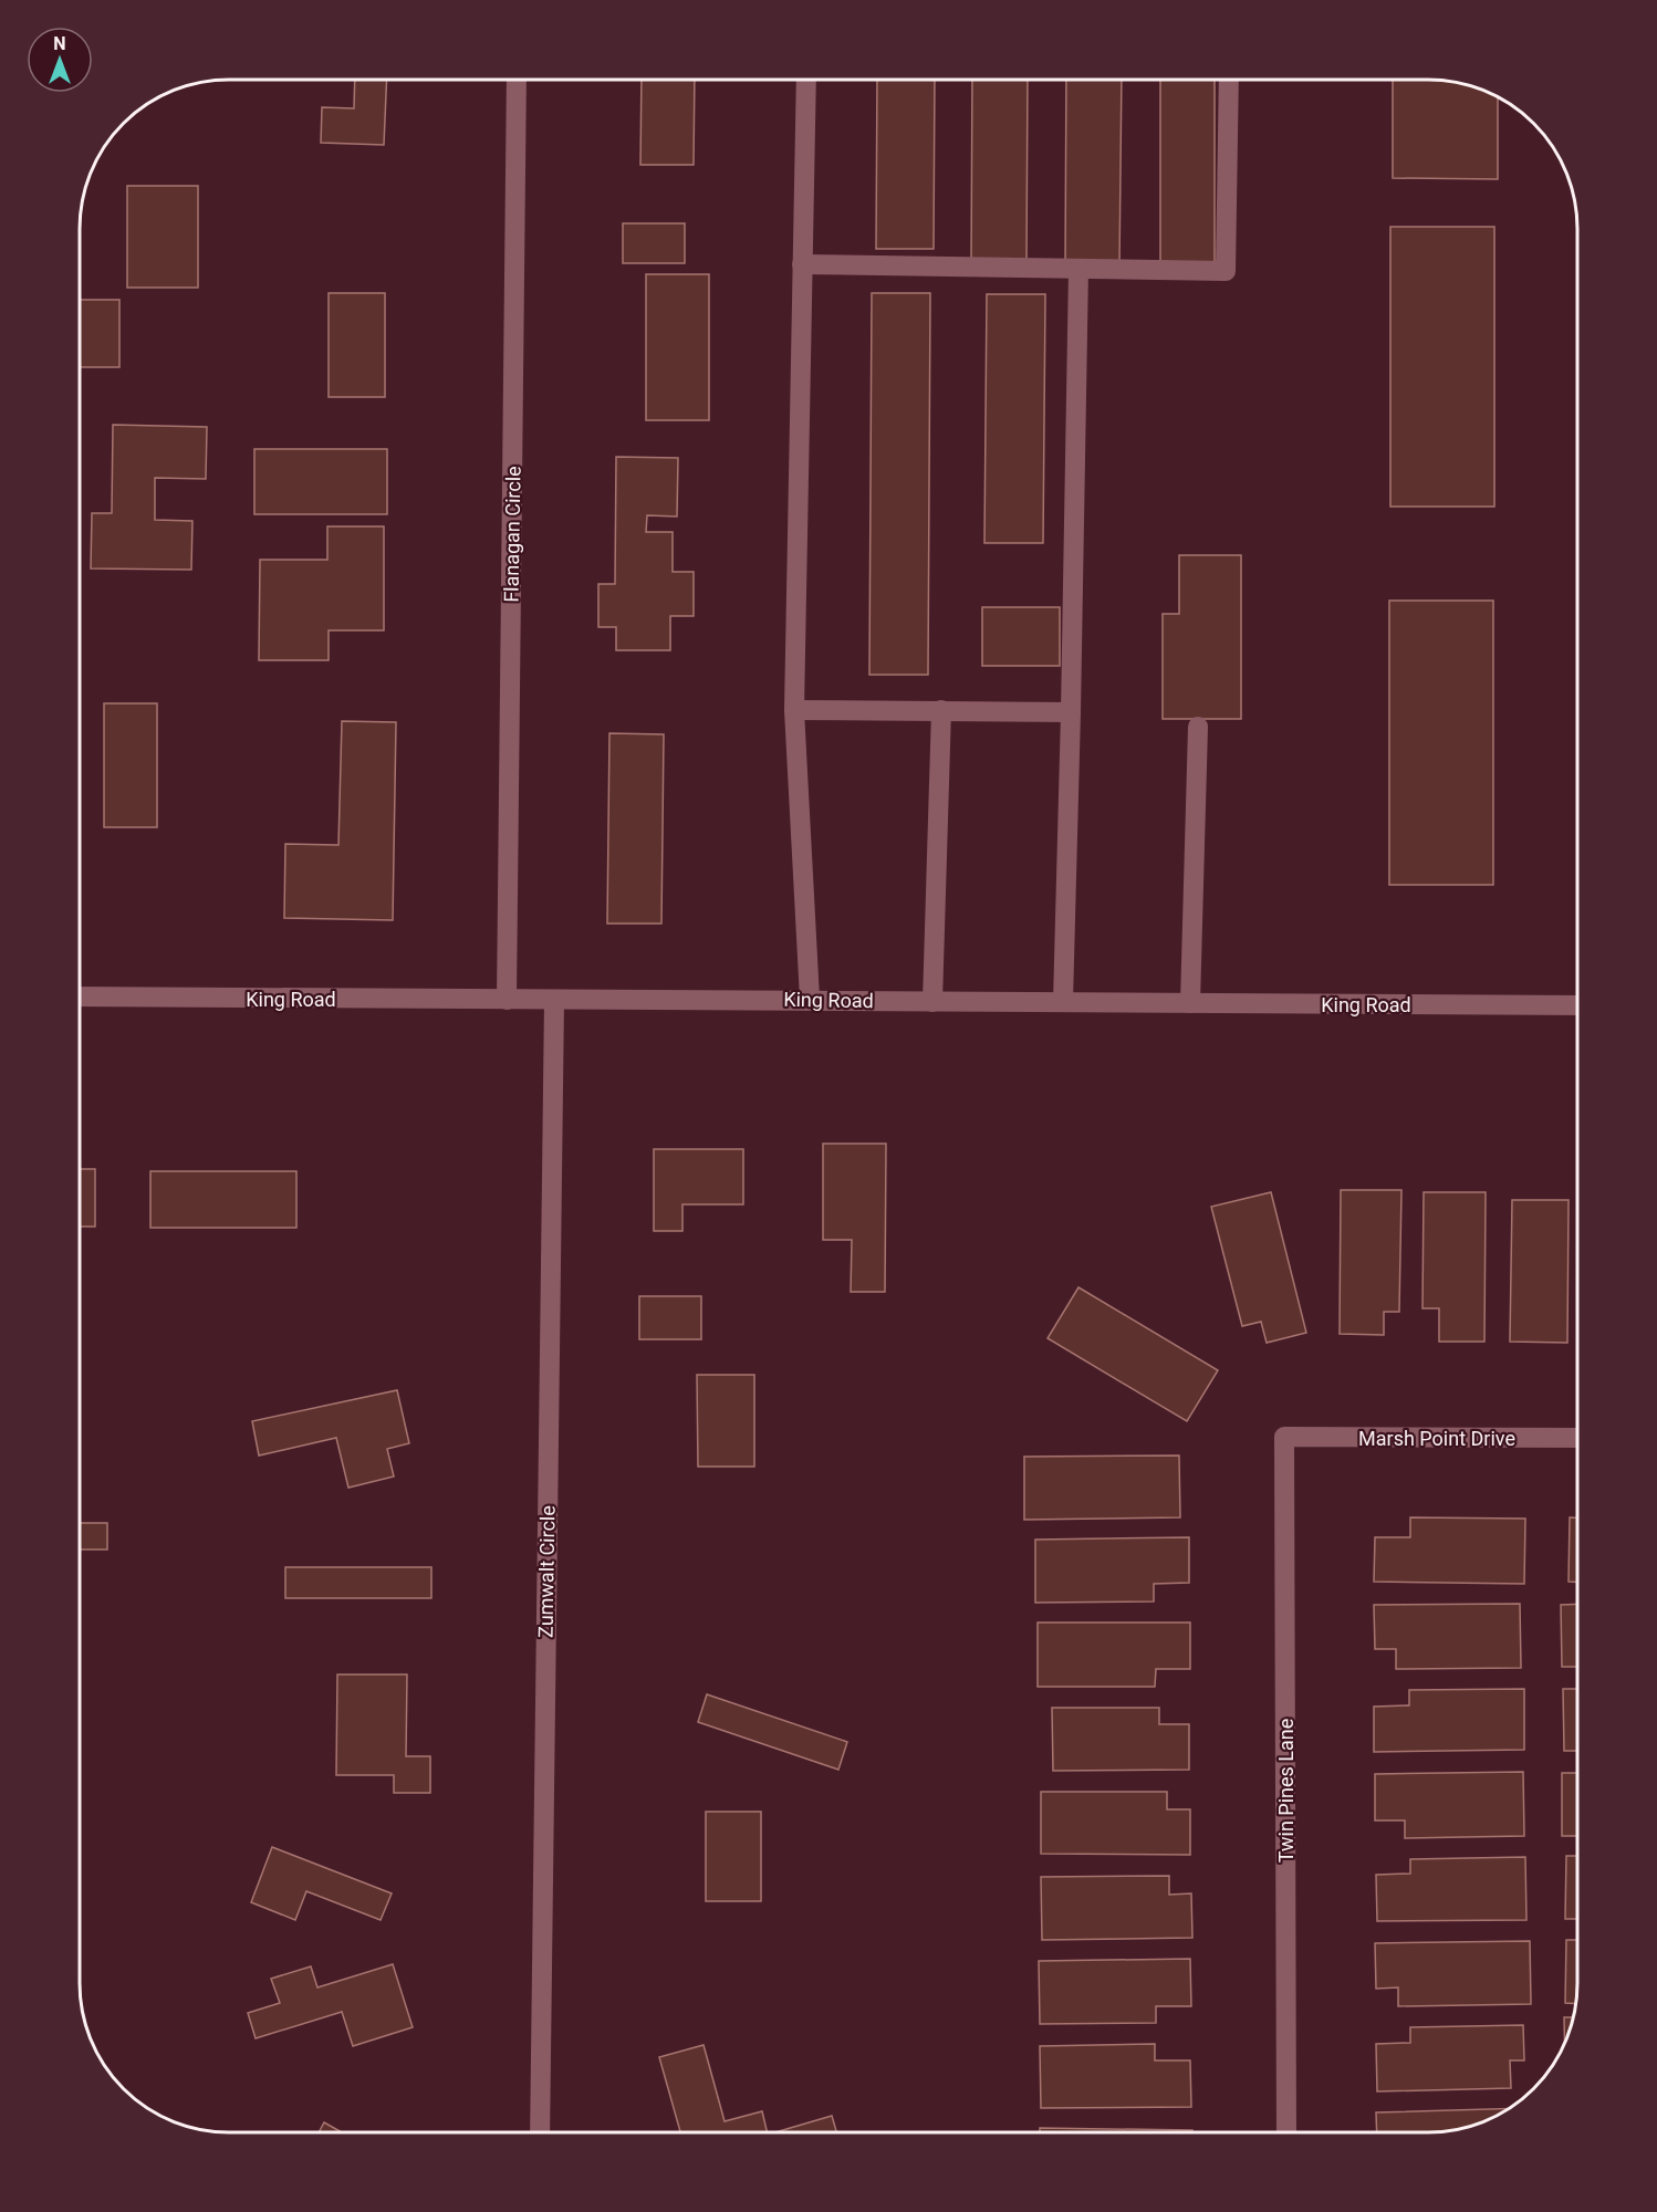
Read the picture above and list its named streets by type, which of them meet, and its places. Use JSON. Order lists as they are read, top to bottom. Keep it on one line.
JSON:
{"streets":{"street":["Flanagan Circle","King Road","Marsh Point Drive","Zumwalt Circle","Twin Pines Lane"]},"crossings":[["Flanagan Circle","King Road"],["King Road","Zumwalt Circle"],["Marsh Point Drive","Twin Pines Lane"]],"north":"top"}
